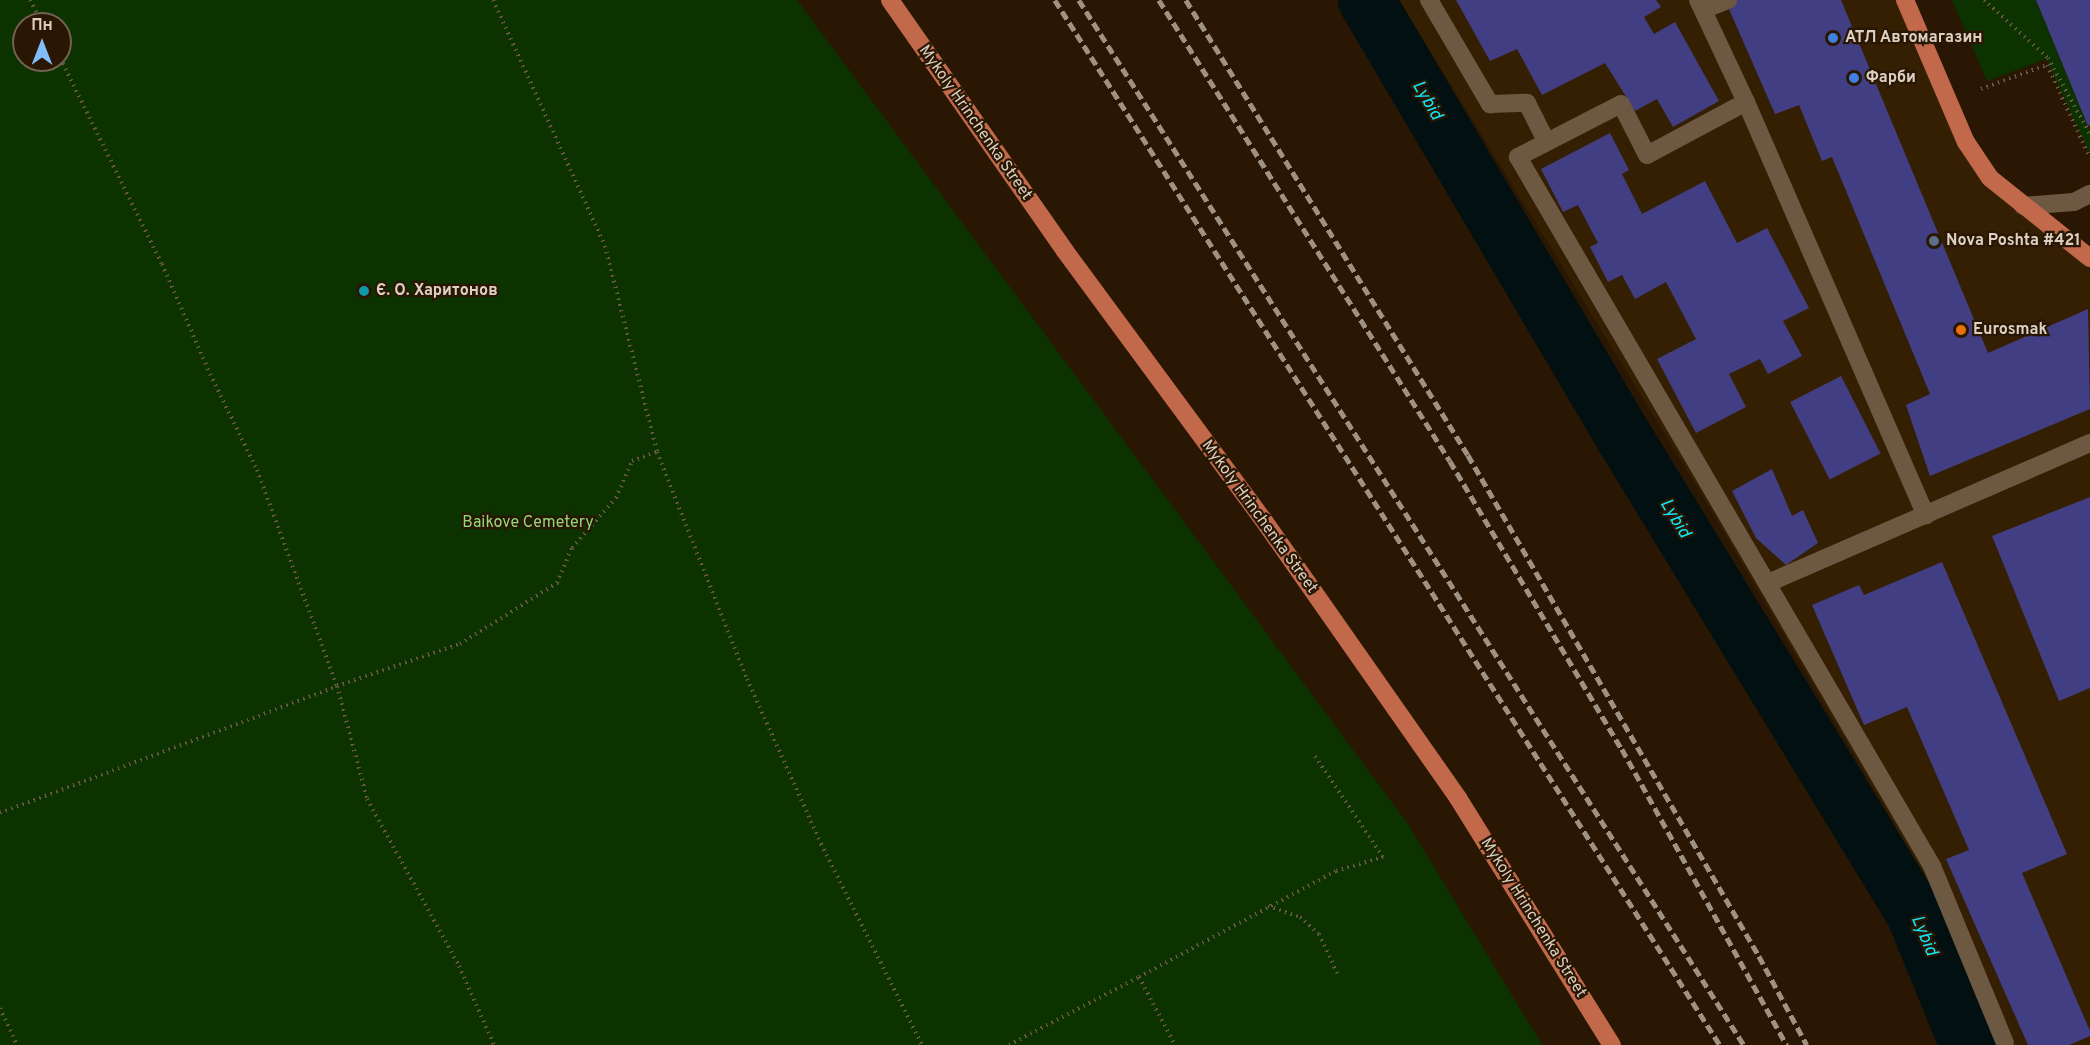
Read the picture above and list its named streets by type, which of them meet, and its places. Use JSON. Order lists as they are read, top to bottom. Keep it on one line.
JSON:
{"streets":{"main road":["Mykoly Hrinchenka Street"]},"water":["Lybid"],"parks":["Baikove Cemetery"],"places":["АТЛ Автомагазин","Фарби","Nova Poshta #421","Є. О. Харитонов","Eurosmak"],"north":"top"}
